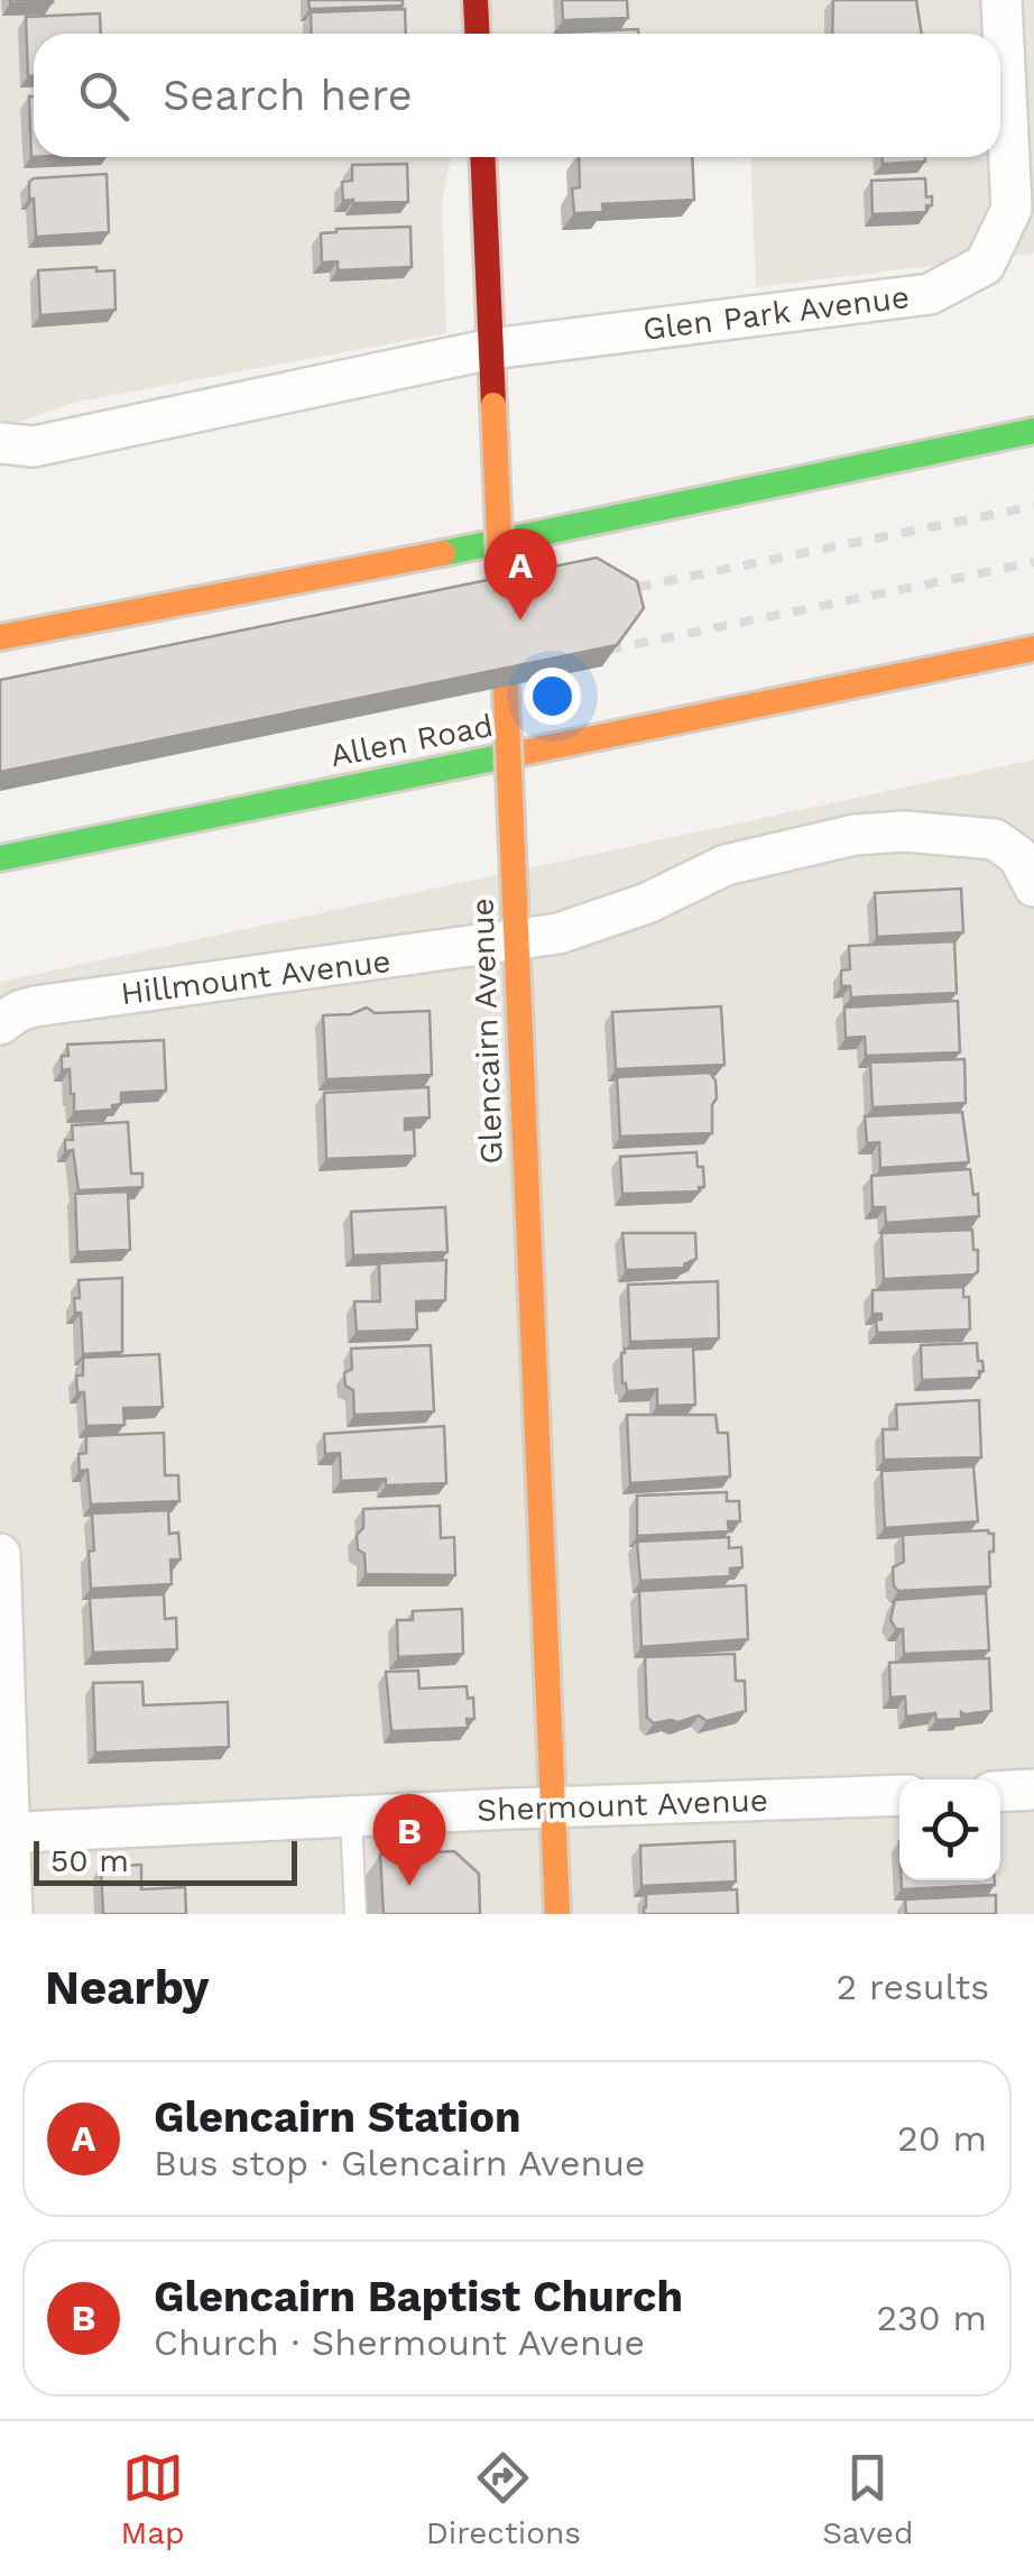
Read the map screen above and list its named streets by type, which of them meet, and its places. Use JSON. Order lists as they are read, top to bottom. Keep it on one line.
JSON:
{"streets":{"main road":["Allen Road","Glencairn Avenue"],"street":["Glen Park Avenue","Hillmount Avenue","Shermount Avenue"]},"crossings":[["Glen Park Avenue","Glencairn Avenue"],["Hillmount Avenue","Glencairn Avenue"],["Glencairn Avenue","Shermount Avenue"]],"scale_bar":"50 m","page":{"search":"Search here","pins":["A","B"],"scale":"50 m","heading":["Nearby","2 results"],"list":[{"mark":"A","name":"Glencairn Station","note":"Bus stop · Glencairn Avenue","value":"20 m"},{"mark":"B","name":"Glencairn Baptist Church","note":"Church · Shermount Avenue","value":"230 m"}],"nav":["Map","Directions","Saved"]}}
